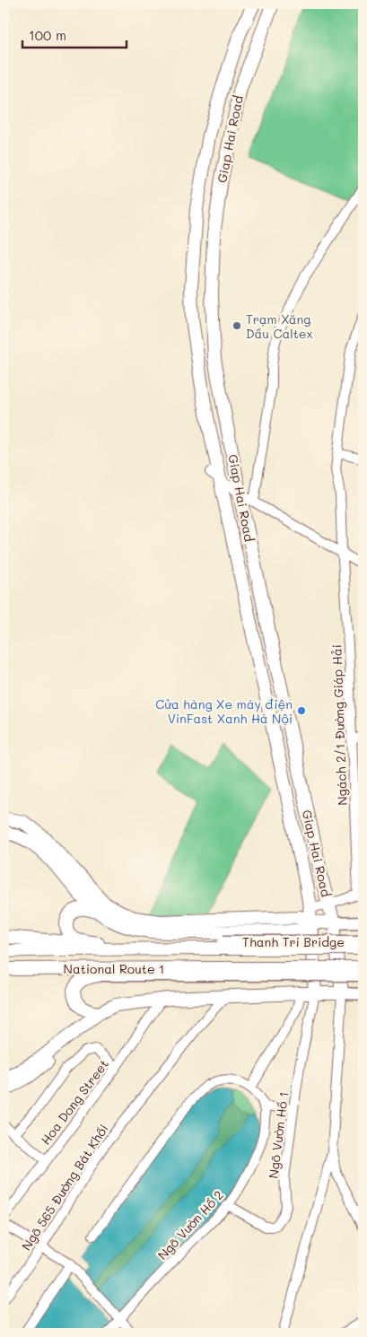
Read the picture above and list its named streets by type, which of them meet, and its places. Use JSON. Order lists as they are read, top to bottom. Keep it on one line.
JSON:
{"streets":{"highway":["Giap Hai Road","Thanh Tri Bridge","National Route 1"],"street":["Ngách 2/1 Đường Giáp Hải","Hoa Dong Street","Ngõ Vườn Hồ 1","Ngõ 565 Đường Bát Khối","Ngõ Vườn Hồ 2"]},"crossings":[["Giap Hai Road","Ngõ Vườn Hồ 1"],["Thanh Tri Bridge","National Route 1"],["Ngõ Vườn Hồ 1","Ngõ Vườn Hồ 2"]],"places":["Trạm Xăng Dầu Caltex","Cửa hàng Xe máy điện VinFast Xanh Hà Nội"],"scale_bar":"100 m"}
